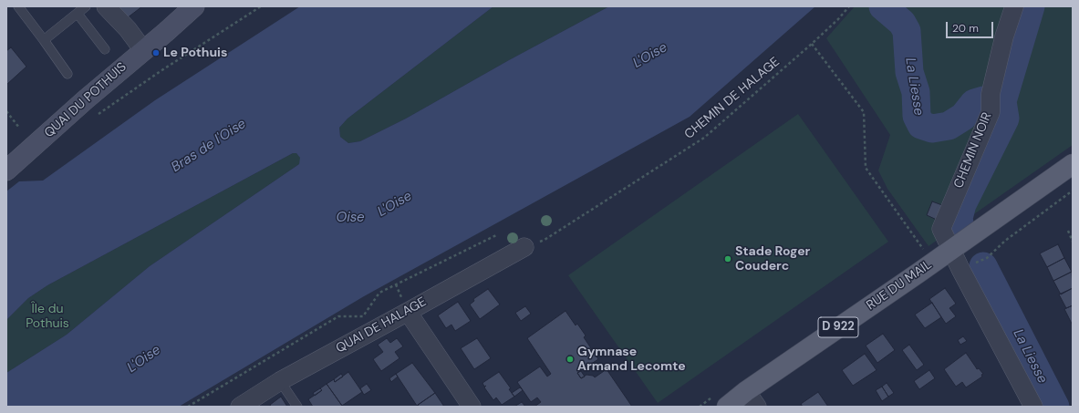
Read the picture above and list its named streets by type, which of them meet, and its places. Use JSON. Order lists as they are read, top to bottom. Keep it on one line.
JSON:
{"streets":{"main road":["QUAI DU POTHUIS","RUE DU MAIL","D 922"],"street":["CHEMIN NOIR","QUAI DE HALAGE"],"path":["CHEMIN DE HALAGE"]},"crossings":[["CHEMIN NOIR","RUE DU MAIL"]],"water":["L'Oise","La Liesse","Bras de l'Oise","Oise"],"parks":["Île du Pothuis"],"places":["Le Pothuis","Stade Roger Couderc","Gymnase Armand Lecomte"],"scale_bar":"20 m"}
